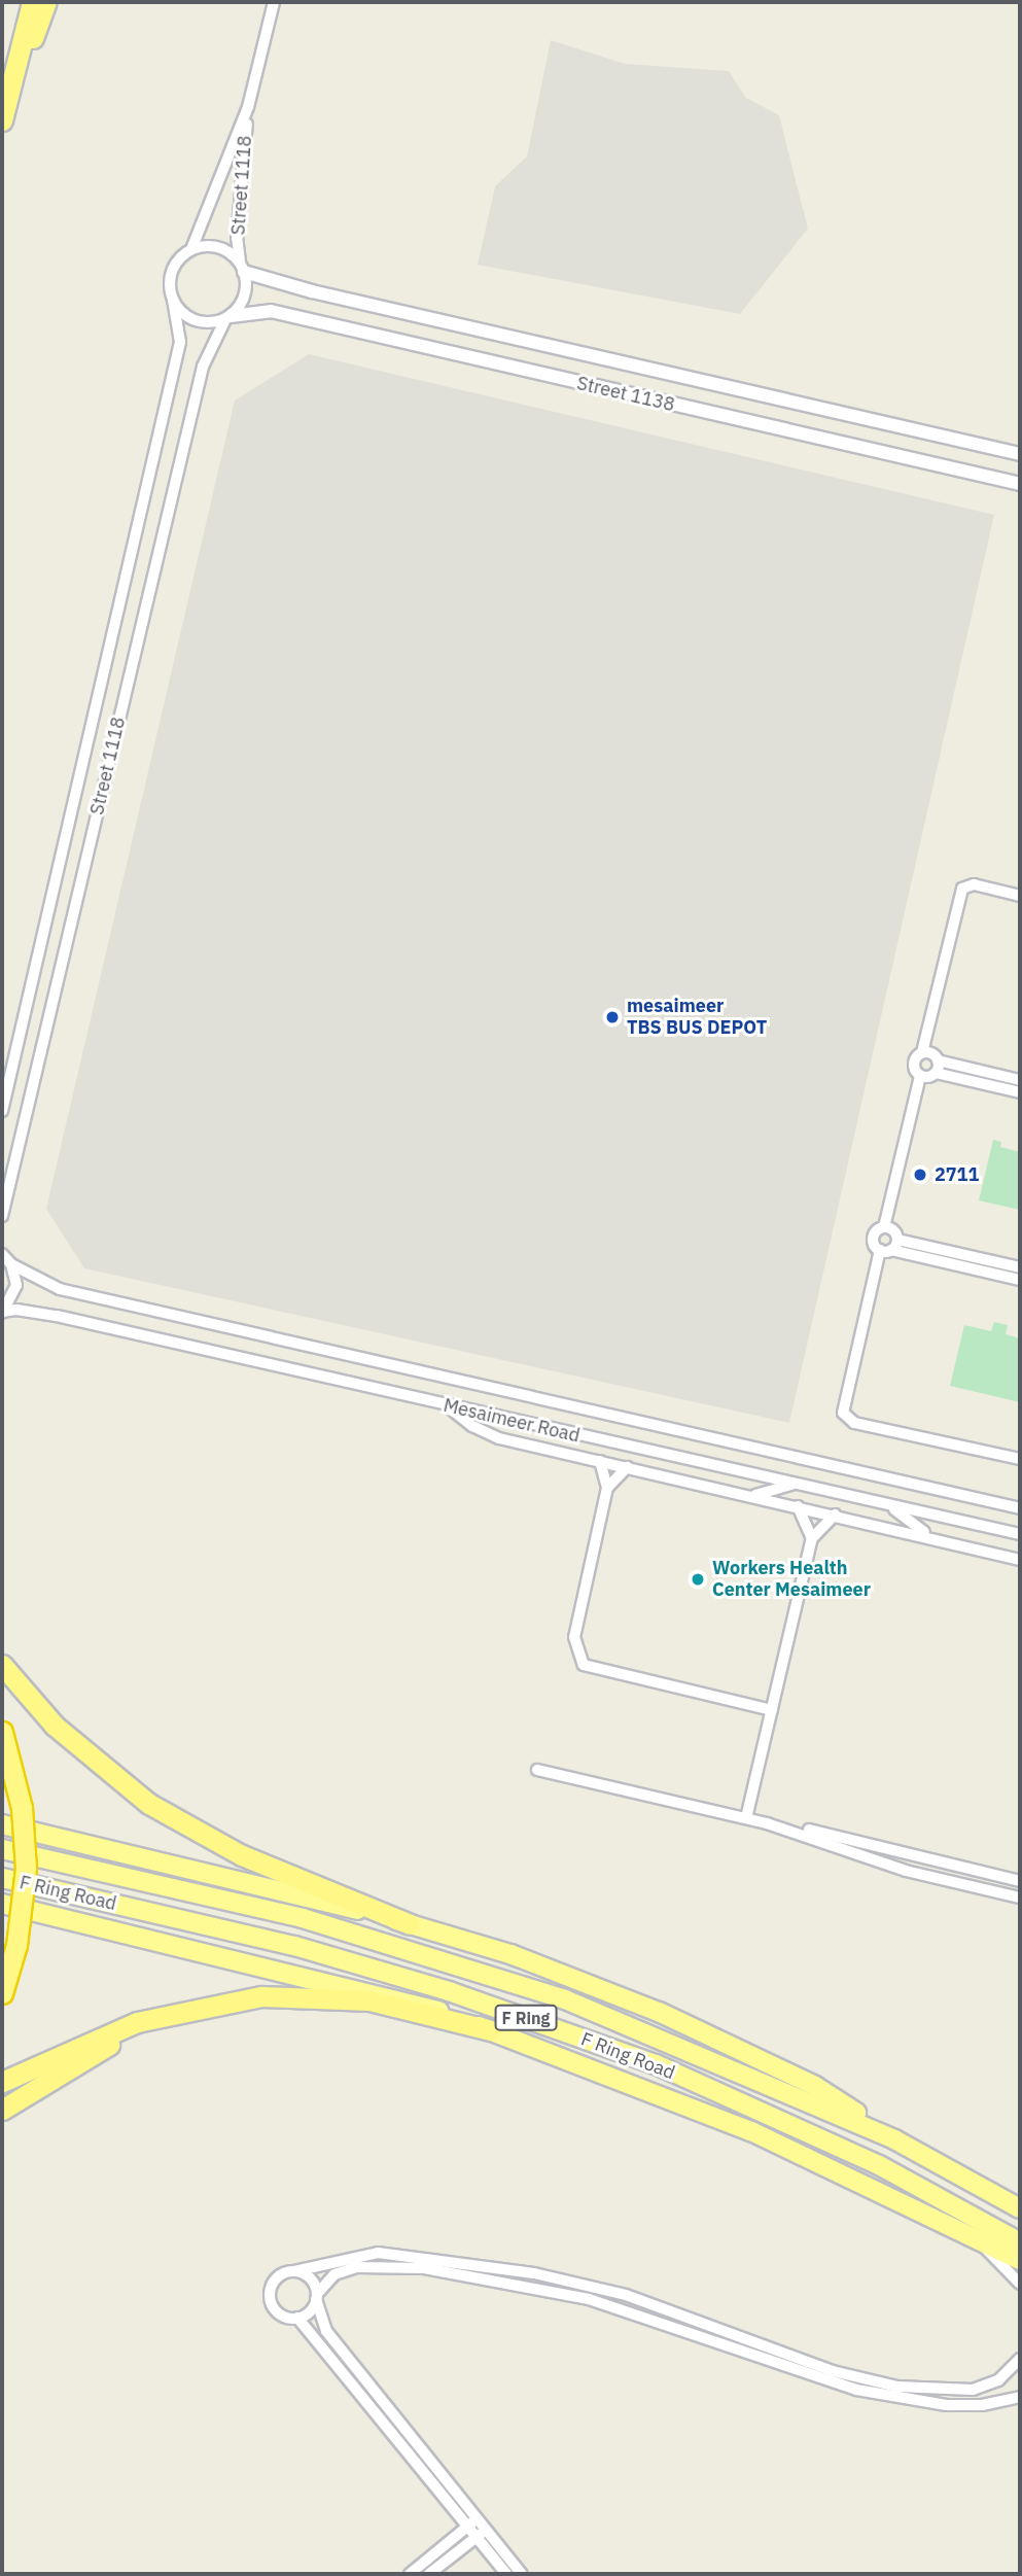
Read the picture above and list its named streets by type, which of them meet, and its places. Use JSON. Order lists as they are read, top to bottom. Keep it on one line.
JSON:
{"streets":{"highway":["F Ring Road","F Ring"],"street":["Street 1118","Street 1138","Mesaimeer Road"]},"crossings":[["Street 1118","Street 1138"]],"places":["mesaimeer TBS BUS DEPOT","2711","Workers Health Center Mesaimeer"]}
